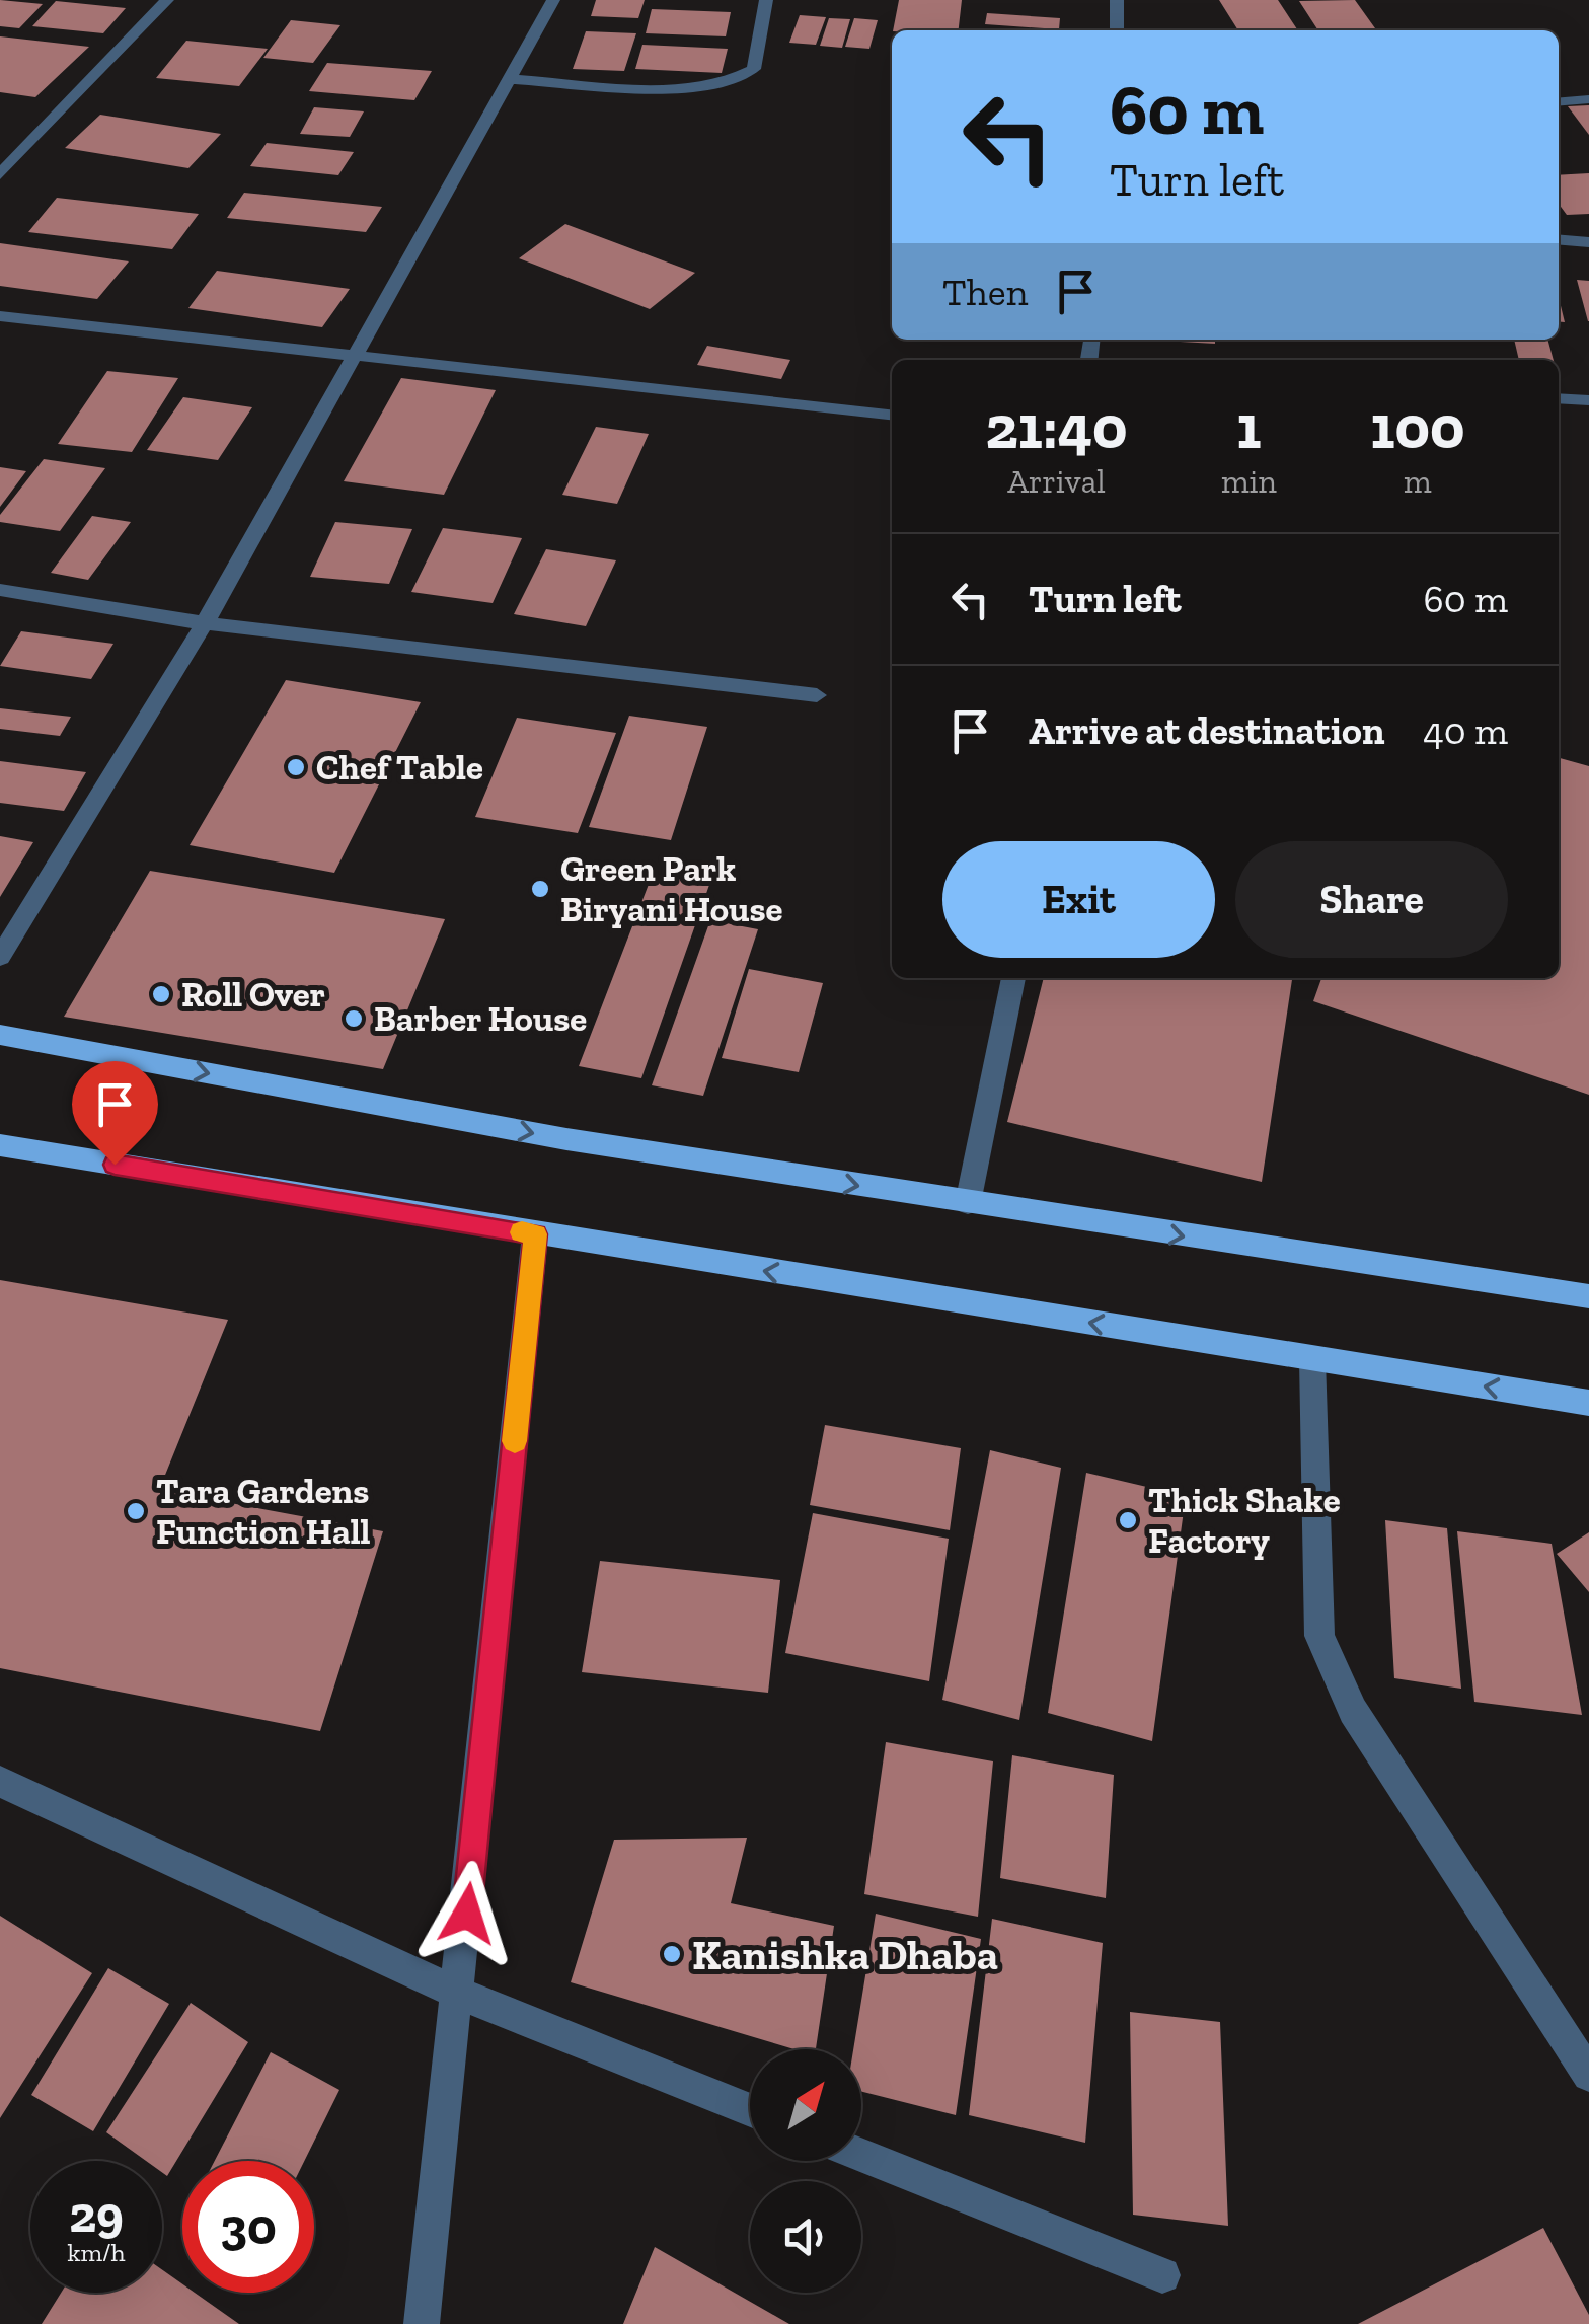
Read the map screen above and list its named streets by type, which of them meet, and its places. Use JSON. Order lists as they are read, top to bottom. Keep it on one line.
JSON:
{"places":["Chef Table","Green Park Biryani House","Roll Over","Barber House","Tara Gardens Function Hall","Thick Shake Factory","Kanishka Dhaba"],"north":"top right","page":{"turn":["60 m","Turn left"],"then":"Then","eta":["21:40","Arrival","1","min","100","m"],"list":[{"name":"Turn left","value":"60 m"},{"name":"Arrive at destination","value":"40 m"}],"buttons":["Exit","Share"],"speed":"29 km/h","limit":"30"}}
